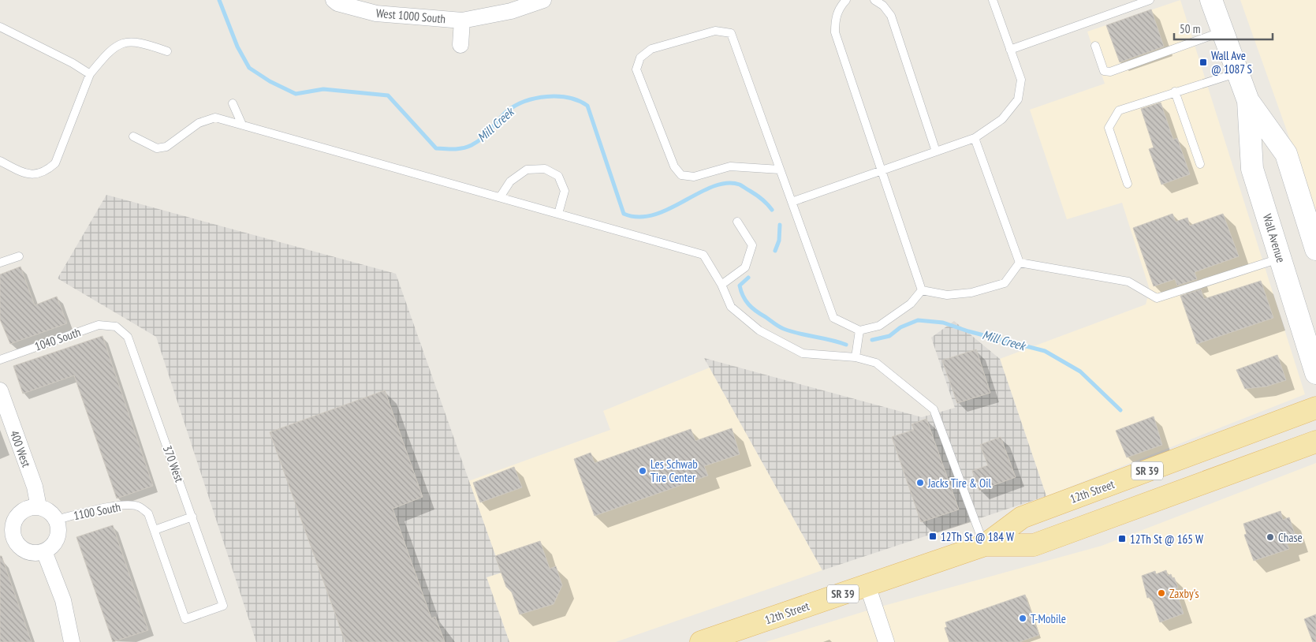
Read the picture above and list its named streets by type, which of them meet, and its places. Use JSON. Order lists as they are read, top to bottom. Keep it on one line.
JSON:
{"streets":{"main road":["Wall Avenue","SR 39","12th Street"],"street":["West 1000 South","400 West"],"lane":["1040 South","370 West","1100 South"]},"crossings":[["1040 South","370 West"],["400 West","1100 South"],["370 West","1100 South"]],"water":["Mill Creek"],"places":{"transit":["Wall Ave @ 1087 S","12Th St @ 184 W","12Th St @ 165 W"],"other":["Les Schwab Tire Center","Jacks Tire & Oil","Chase","Zaxby's","T-Mobile"]},"scale_bar":"50 m"}
